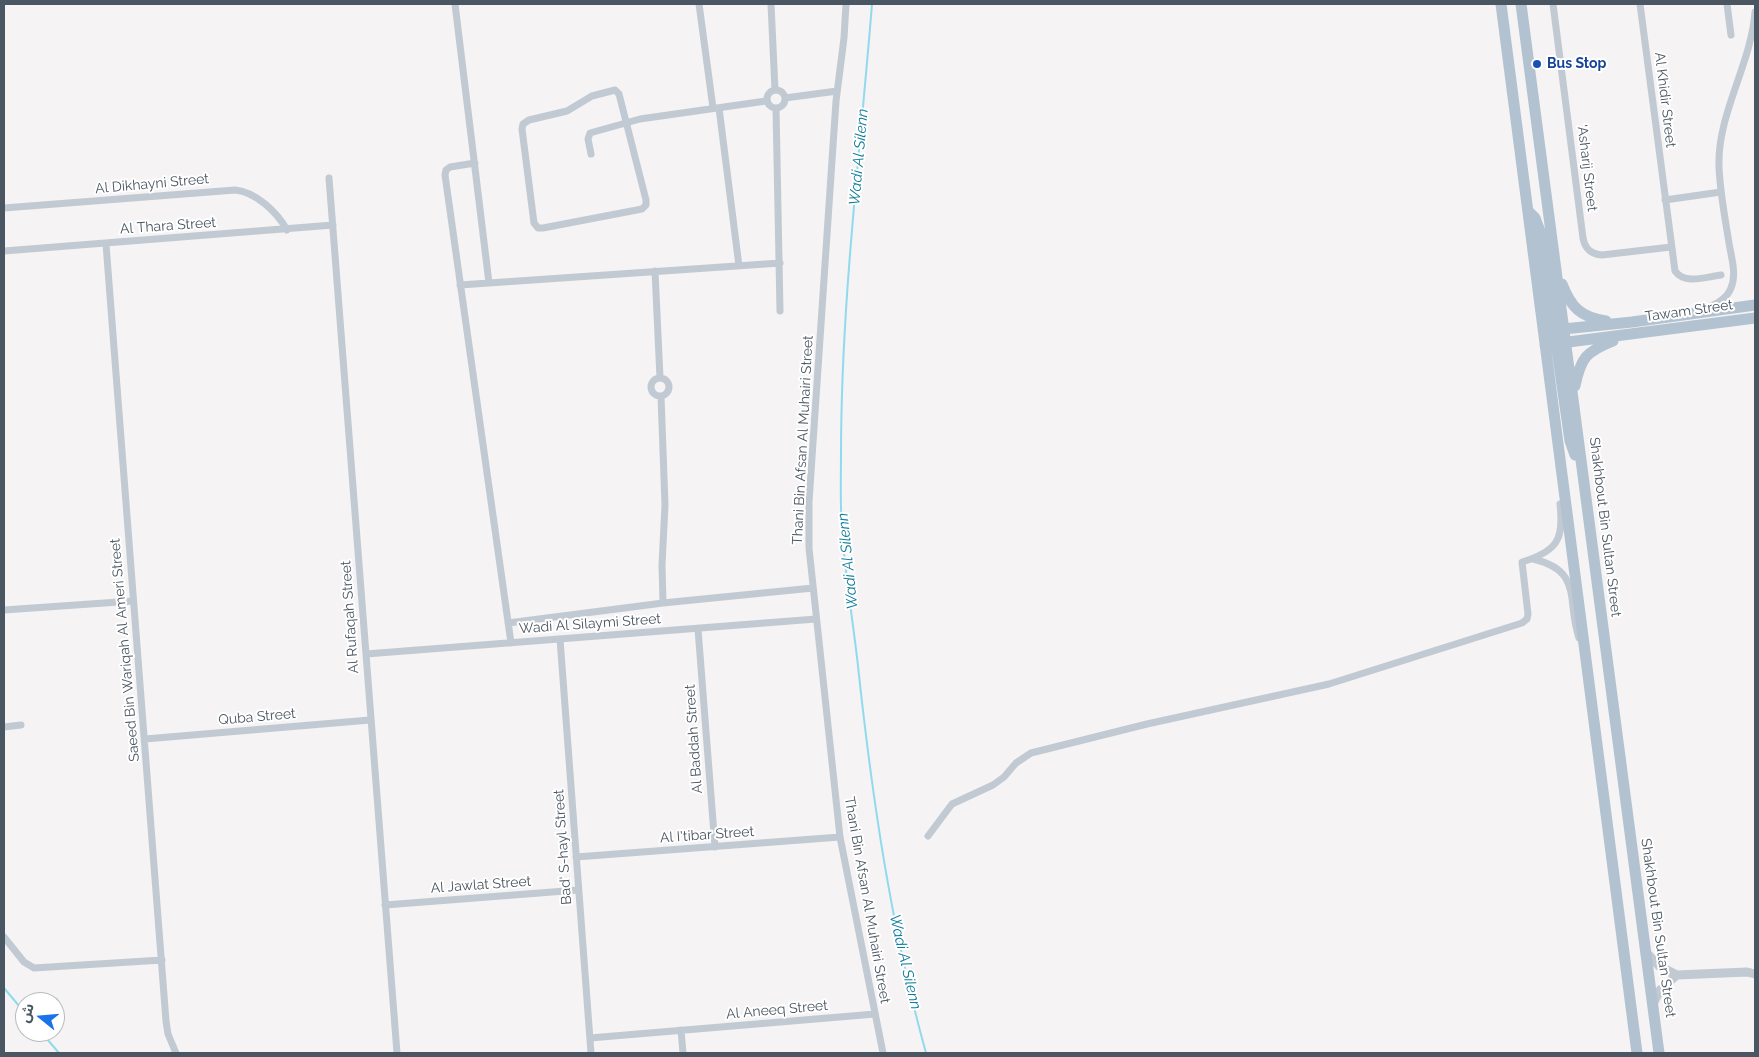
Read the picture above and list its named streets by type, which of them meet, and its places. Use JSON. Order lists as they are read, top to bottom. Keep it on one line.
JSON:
{"streets":{"main road":["Tawam Street","Shakhbout Bin Sultan Street"],"street":["Al Khidir Street","'Asharij Street","Al Dikhayni Street","Al Thara Street","Thani Bin Afsan Al Muhairi Street","Al Rufaqah Street","Wadi Al Silaymi Street","Saeed Bin Wariqah Al Ameri Street","Quba Street","Al Baddah Street","Al I'tibar Street","Bad' S-hayl Street","Al Jawlat Street","Al Aneeq Street"]},"crossings":[["Al Khidir Street","'Asharij Street"],["Al Dikhayni Street","Al Thara Street"],["Al Thara Street","Al Rufaqah Street"],["Al Thara Street","Saeed Bin Wariqah Al Ameri Street"],["Thani Bin Afsan Al Muhairi Street","Wadi Al Silaymi Street"],["Thani Bin Afsan Al Muhairi Street","Al I'tibar Street"],["Thani Bin Afsan Al Muhairi Street","Al Aneeq Street"],["Al Rufaqah Street","Wadi Al Silaymi Street"],["Al Rufaqah Street","Quba Street"],["Al Rufaqah Street","Al Jawlat Street"],["Wadi Al Silaymi Street","Al Baddah Street"],["Wadi Al Silaymi Street","Bad' S-hayl Street"],["Saeed Bin Wariqah Al Ameri Street","Quba Street"],["Al Baddah Street","Al I'tibar Street"],["Al I'tibar Street","Bad' S-hayl Street"],["Bad' S-hayl Street","Al Jawlat Street"],["Bad' S-hayl Street","Al Aneeq Street"]],"water":["Wadi Al Silenn"],"places":["Bus Stop"],"north":"left"}
